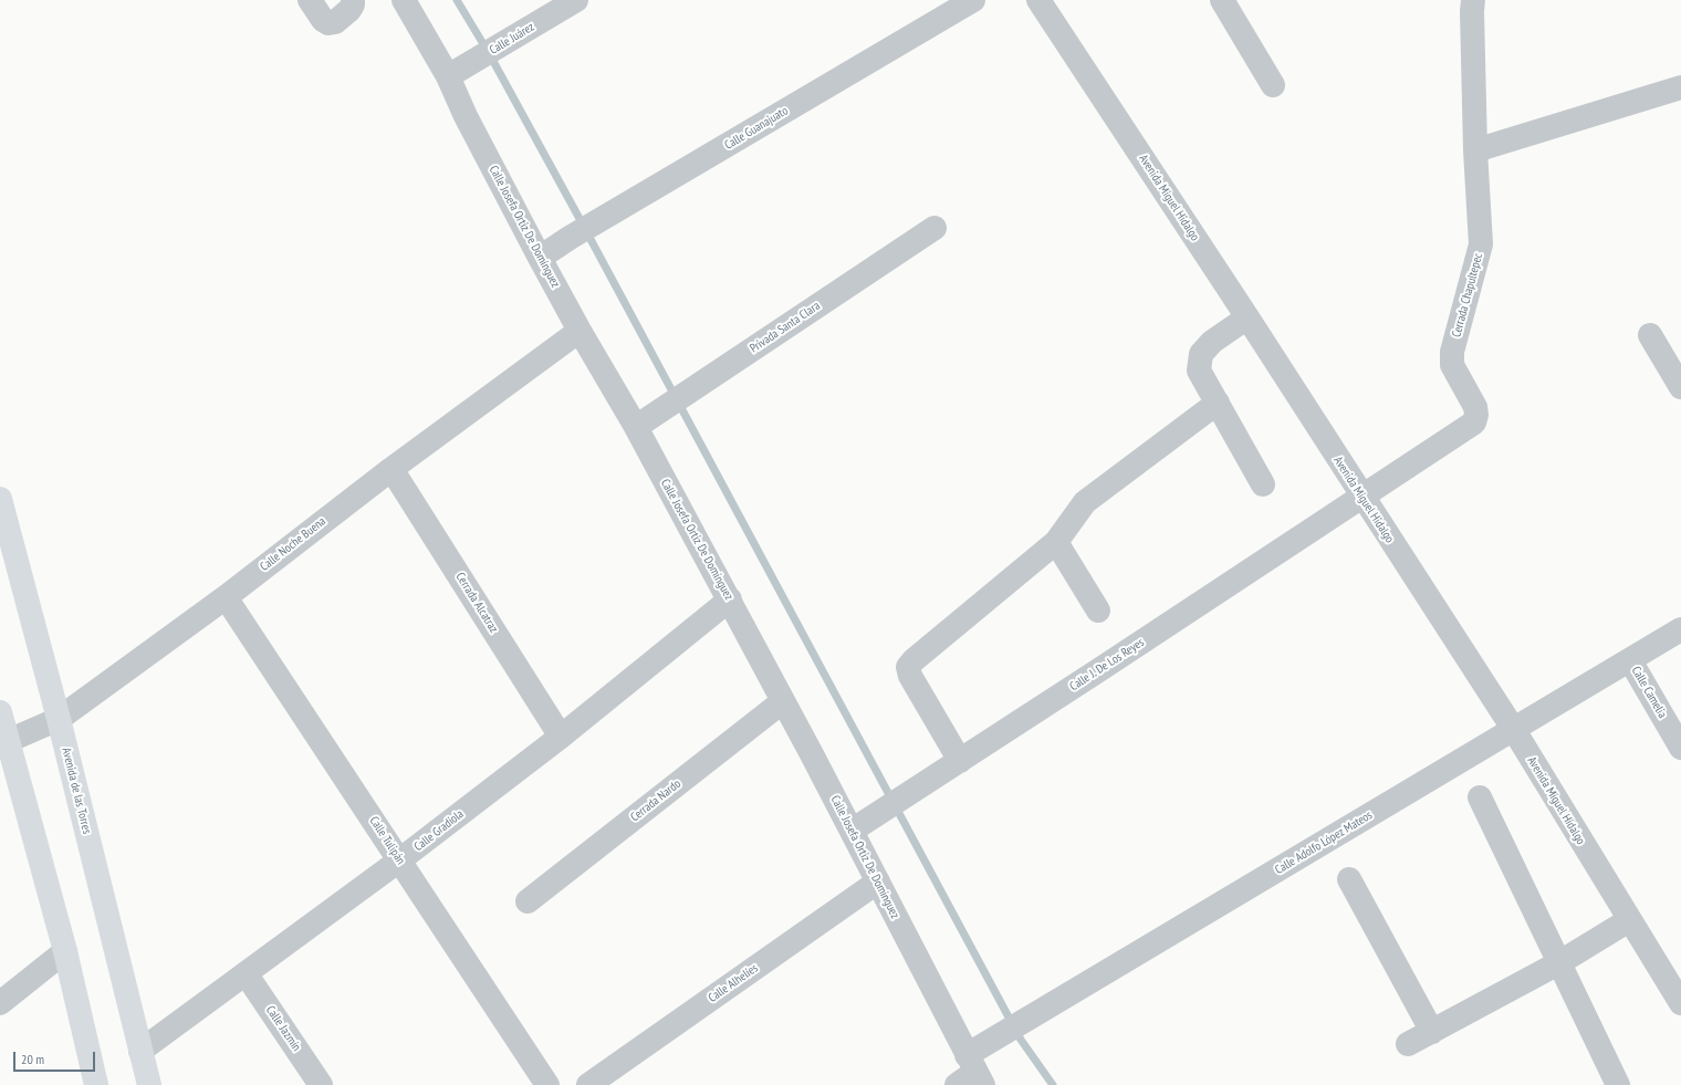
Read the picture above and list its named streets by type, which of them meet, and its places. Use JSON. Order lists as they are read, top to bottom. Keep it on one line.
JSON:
{"streets":{"main road":["Avenida de las Torres"],"street":["Calle Juárez","Calle Guanajuato","Avenida Miguel Hidalgo","Calle Josefa Ortiz De Domínguez","Cerrada Chapultepec","Privada Santa Clara","Calle Noche Buena","Cerrada Alcatraz","Calle J. De Los Reyes","Calle Camelia","Cerrada Nardo","Calle Gradiola","Calle Tulipán","Calle Adolfo López Mateos","Calle Alhelíes","Calle Jazmín"]},"crossings":[["Calle Juárez","Calle Josefa Ortiz De Domínguez"],["Calle Guanajuato","Calle Josefa Ortiz De Domínguez"],["Avenida Miguel Hidalgo","Cerrada Chapultepec"],["Avenida Miguel Hidalgo","Calle J. De Los Reyes"],["Avenida Miguel Hidalgo","Calle Adolfo López Mateos"],["Calle Josefa Ortiz De Domínguez","Privada Santa Clara"],["Calle Josefa Ortiz De Domínguez","Calle Noche Buena"],["Calle Josefa Ortiz De Domínguez","Calle J. De Los Reyes"],["Calle Josefa Ortiz De Domínguez","Cerrada Nardo"],["Calle Josefa Ortiz De Domínguez","Calle Gradiola"],["Calle Josefa Ortiz De Domínguez","Calle Adolfo López Mateos"],["Calle Josefa Ortiz De Domínguez","Calle Alhelíes"],["Cerrada Chapultepec","Calle J. De Los Reyes"],["Calle Noche Buena","Cerrada Alcatraz"],["Calle Noche Buena","Avenida de las Torres"],["Calle Noche Buena","Calle Tulipán"],["Cerrada Alcatraz","Calle Gradiola"],["Calle Camelia","Calle Adolfo López Mateos"],["Avenida de las Torres","Calle Gradiola"],["Calle Gradiola","Calle Tulipán"],["Calle Gradiola","Calle Jazmín"]],"scale_bar":"20 m"}
